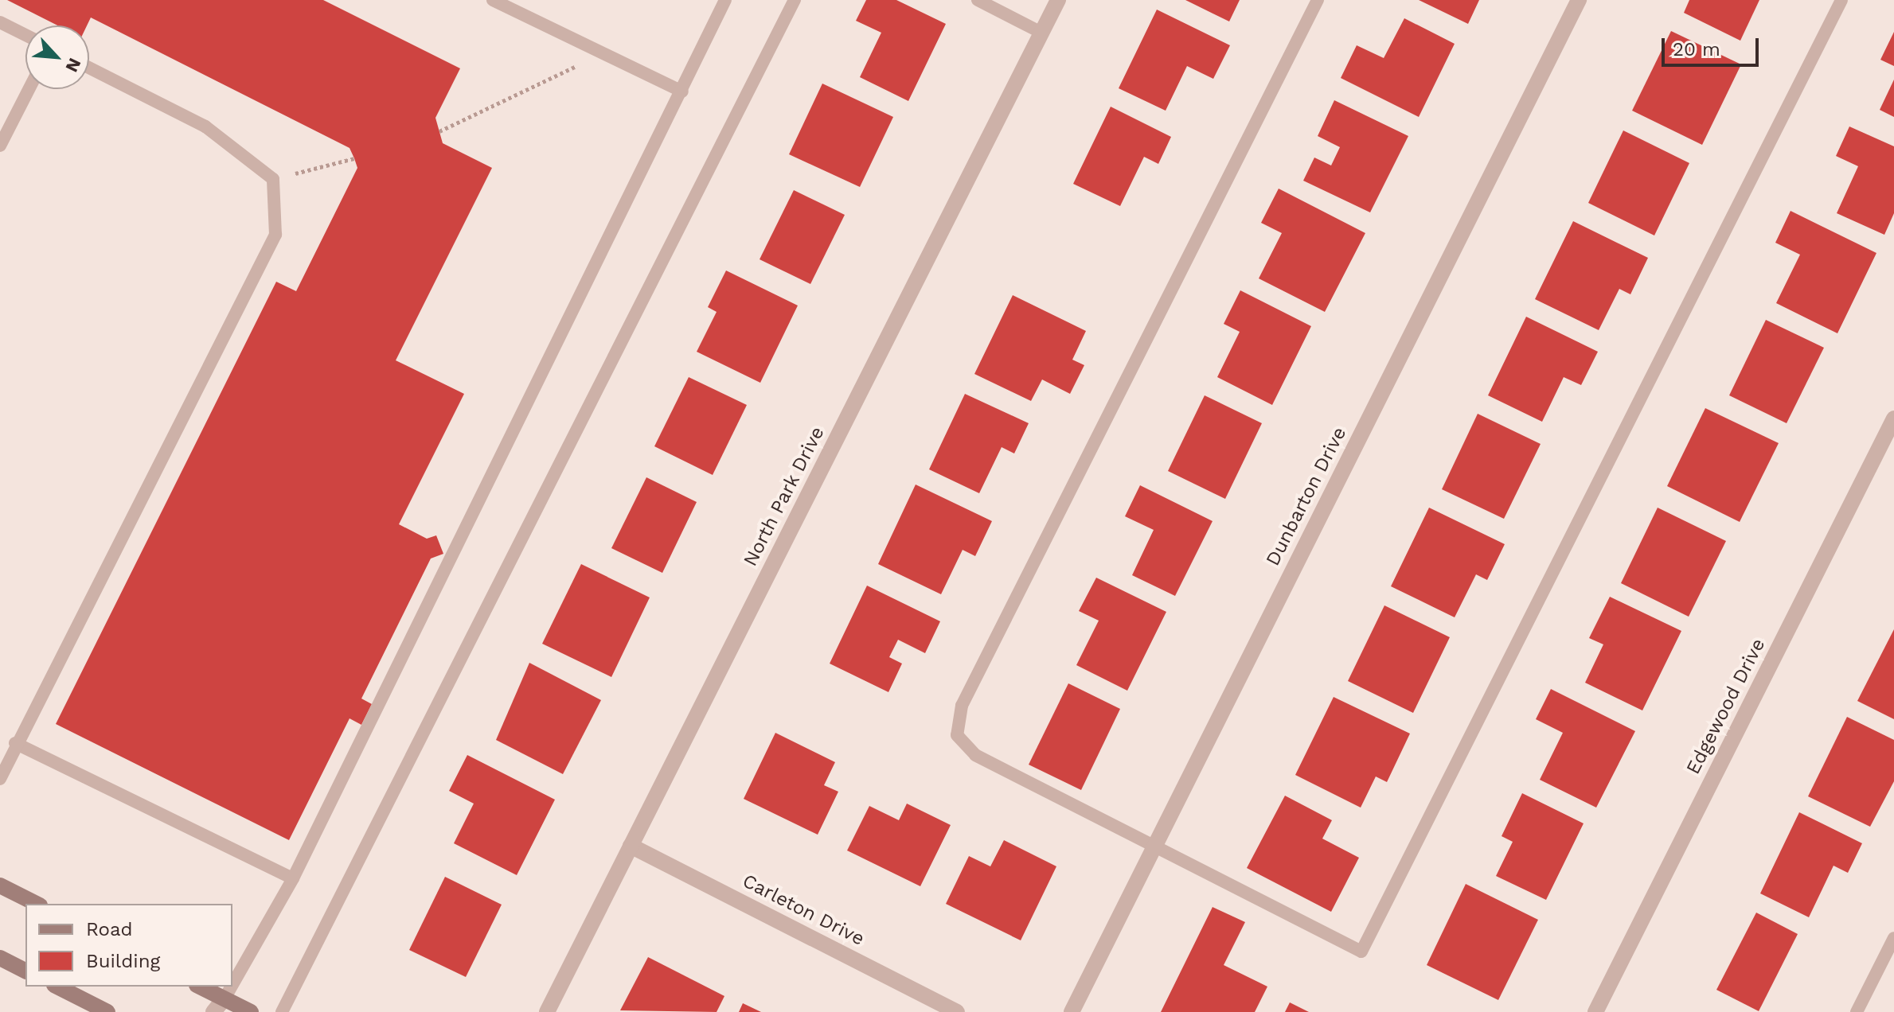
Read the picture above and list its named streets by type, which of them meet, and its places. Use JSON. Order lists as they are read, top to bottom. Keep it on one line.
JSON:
{"streets":{"street":["North Park Drive","Dunbarton Drive","Edgewood Drive","Carleton Drive"]},"crossings":[["North Park Drive","Carleton Drive"]],"legend":["Road","Building"],"scale_bar":"20 m","north":"bottom right"}
